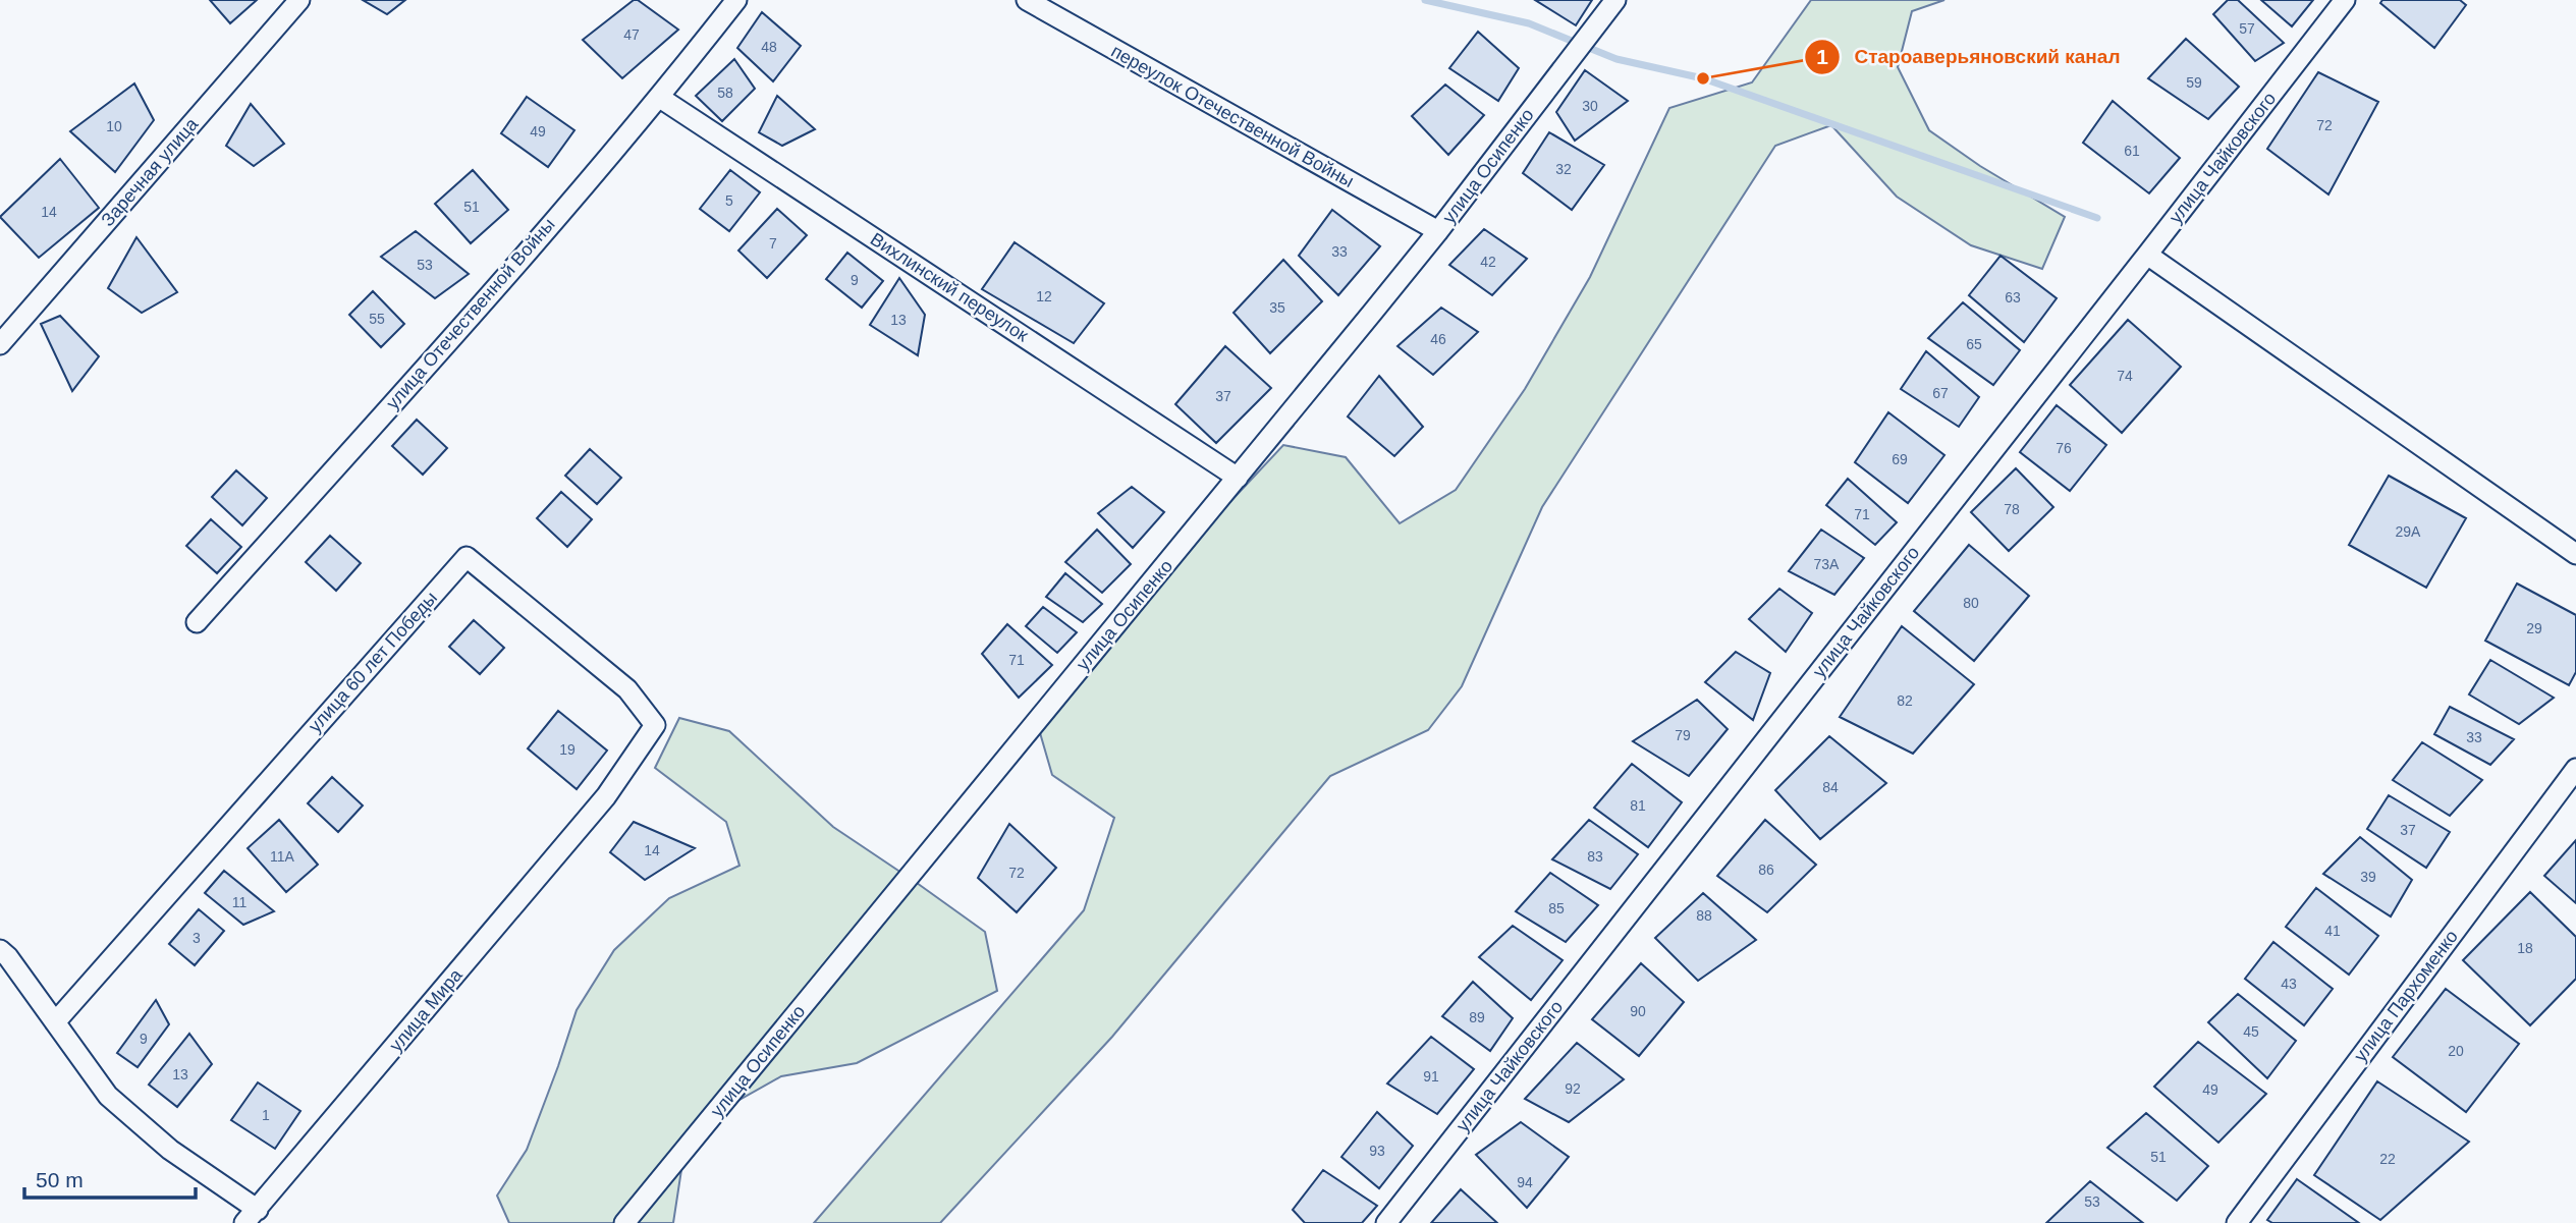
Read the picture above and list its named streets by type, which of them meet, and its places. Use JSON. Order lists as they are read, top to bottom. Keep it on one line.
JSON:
{"streets":{"street":["переулок Отечественной Войны","улица Чайковского","улица Осипенко","Заречная улица","Вихлинский переулок","улица Отечественной Войны","улица 60 лет Победы","улица Пархоменко","улица Мира"]},"crossings":[["переулок Отечественной Войны","улица Осипенко"],["улица Осипенко","Вихлинский переулок"],["Вихлинский переулок","улица Отечественной Войны"],["улица 60 лет Победы","улица Мира"]],"places":["Староаверьяновский канал"],"house_numbers":["57","47","48","59","58","30","72","10","49","61","32","5","51","14","7","33","42","53","9","12","63","35","55","13","46","65","74","67","37","76","69","78","71","29А","73А","80","29","71","82","79","33","19","84","81","37","14","11А","83","86","72","39","11","85","88","41","3","18","43","90","89","45","9","20","13","91","92","49","1","93","51","22","94","53"],"scale_bar":"50 m"}
